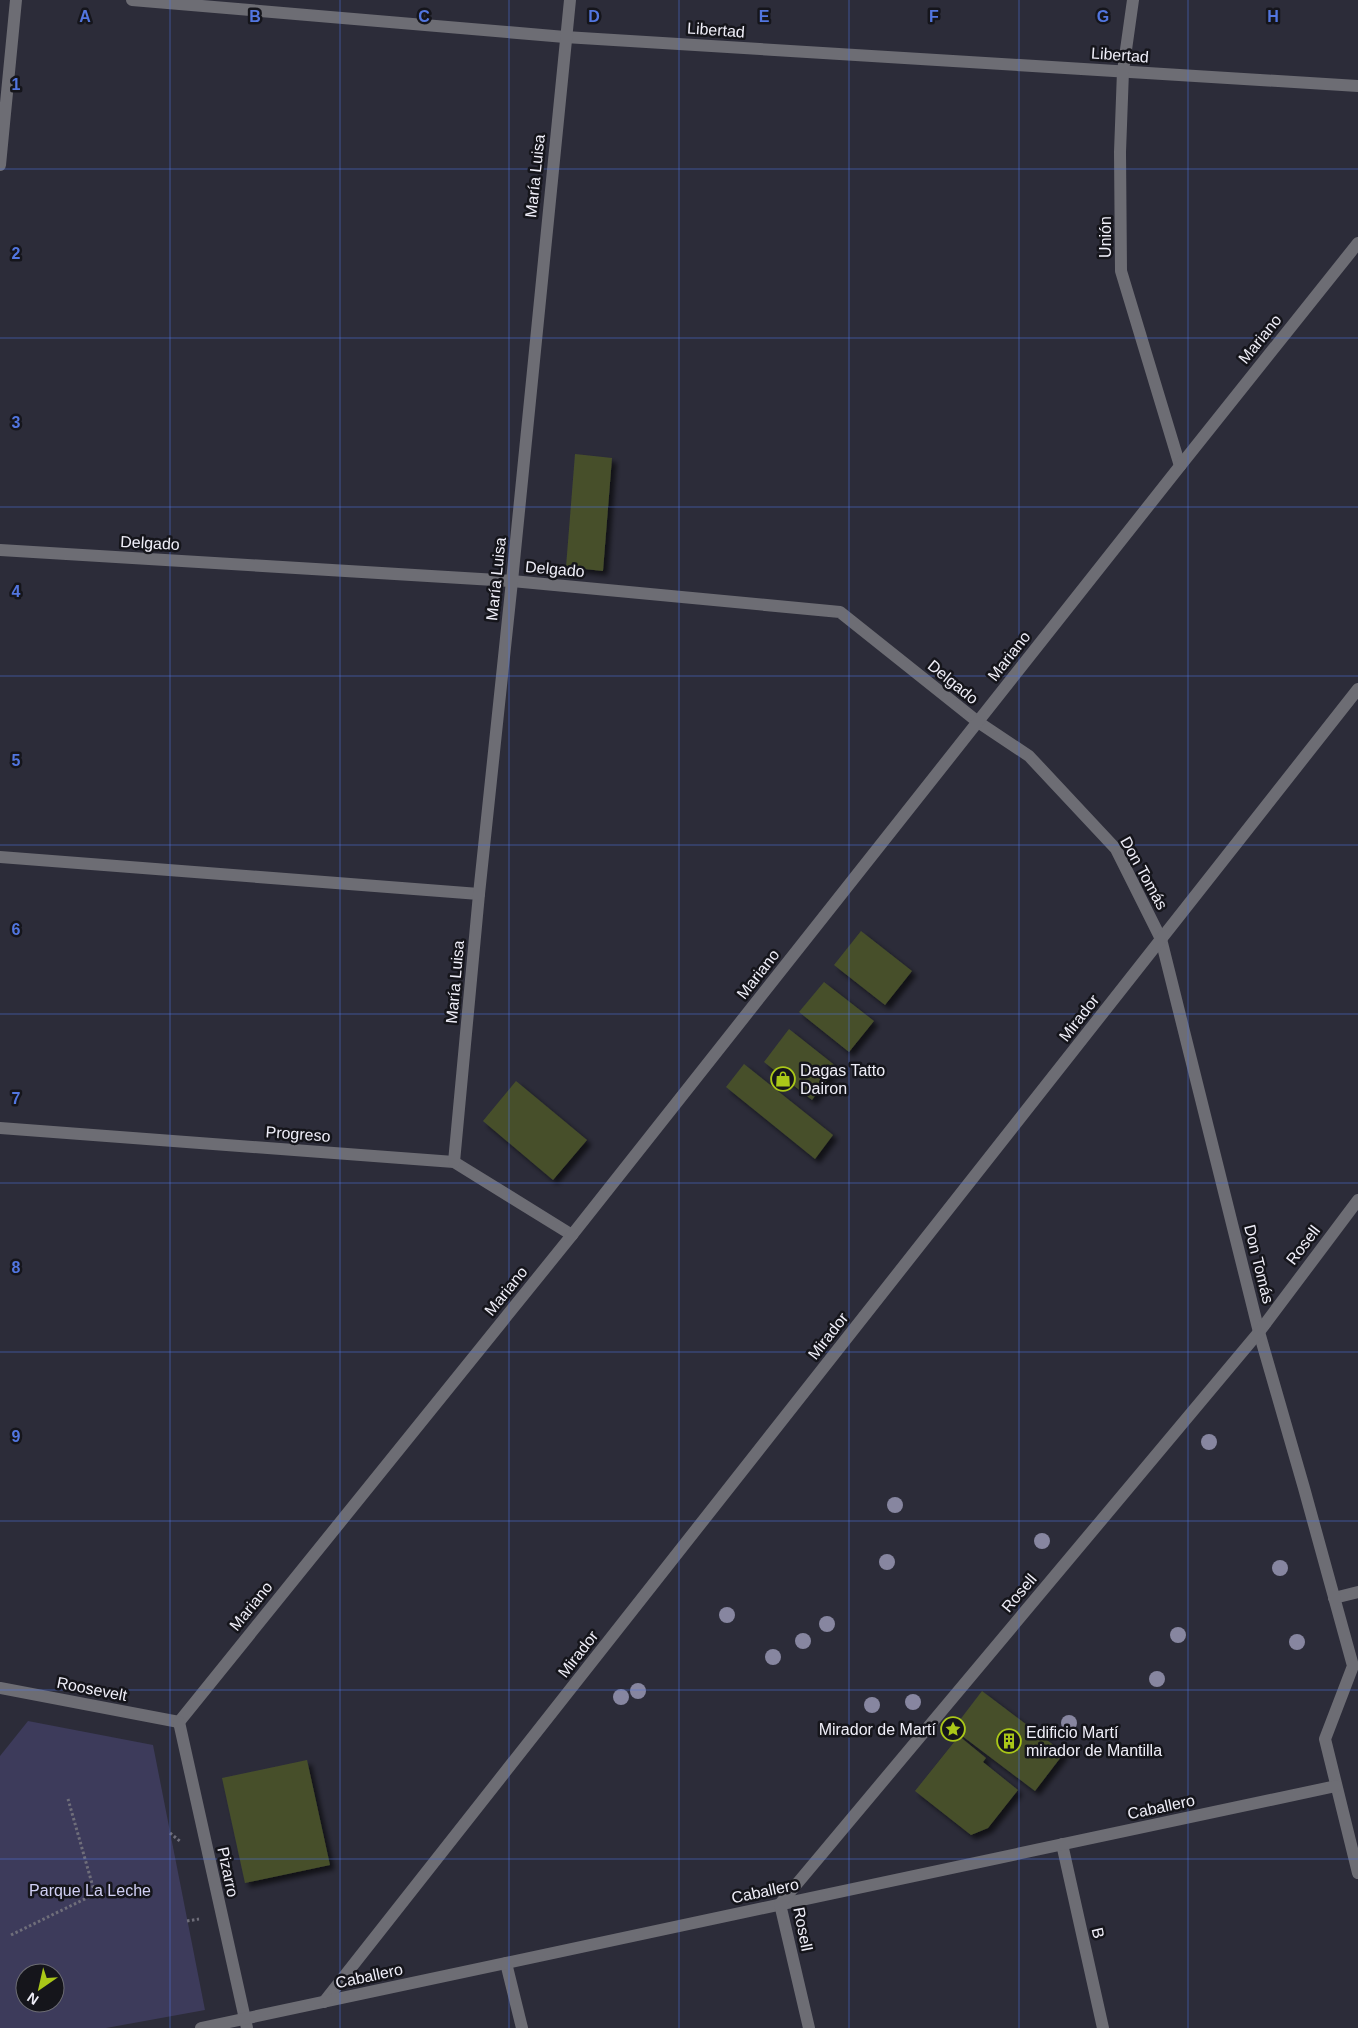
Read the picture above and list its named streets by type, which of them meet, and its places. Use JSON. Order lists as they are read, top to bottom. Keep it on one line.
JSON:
{"streets":{"street":["Libertad","María Luisa","Unión","Mariano","Delgado","Don Tomás","Mirador","Progreso","Rosell","Roosevelt","Caballero","Pizarro","B"]},"crossings":[["Libertad","María Luisa"],["Libertad","Unión"],["María Luisa","Delgado"],["María Luisa","Progreso"],["Unión","Mariano"],["Mariano","Delgado"],["Mariano","Don Tomás"],["Mariano","Progreso"],["Mariano","Roosevelt"],["Mariano","Pizarro"],["Delgado","Don Tomás"],["Don Tomás","Mirador"],["Don Tomás","Rosell"],["Don Tomás","Caballero"],["Mirador","Caballero"],["Rosell","Caballero"],["Roosevelt","Pizarro"],["Caballero","Pizarro"],["Caballero","B"]],"parks":["Parque La Leche"],"places":{"shop":["Dagas Tatto Dairon"],"place":["Mirador de Martí"],"building":["Edificio Martí mirador de Mantilla"]},"north":"bottom left","grid":{"columns":["A","B","C","D","E","F","G","H"],"rows":["1","2","3","4","5","6","7","8","9"]}}
